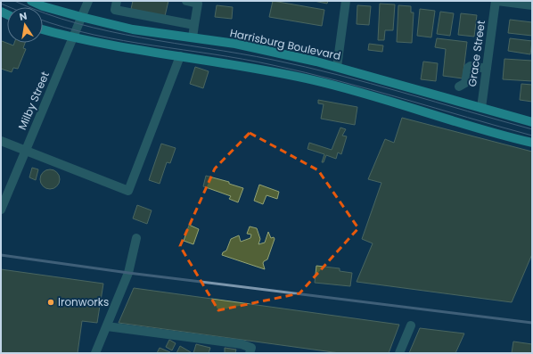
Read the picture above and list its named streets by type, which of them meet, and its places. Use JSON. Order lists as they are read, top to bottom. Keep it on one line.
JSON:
{"streets":{"main road":["Harrisburg Boulevard"],"street":["Grace Street","Milby Street"]},"crossings":[["Harrisburg Boulevard","Grace Street"],["Harrisburg Boulevard","Milby Street"]],"places":["Ironworks"],"north":"top"}
